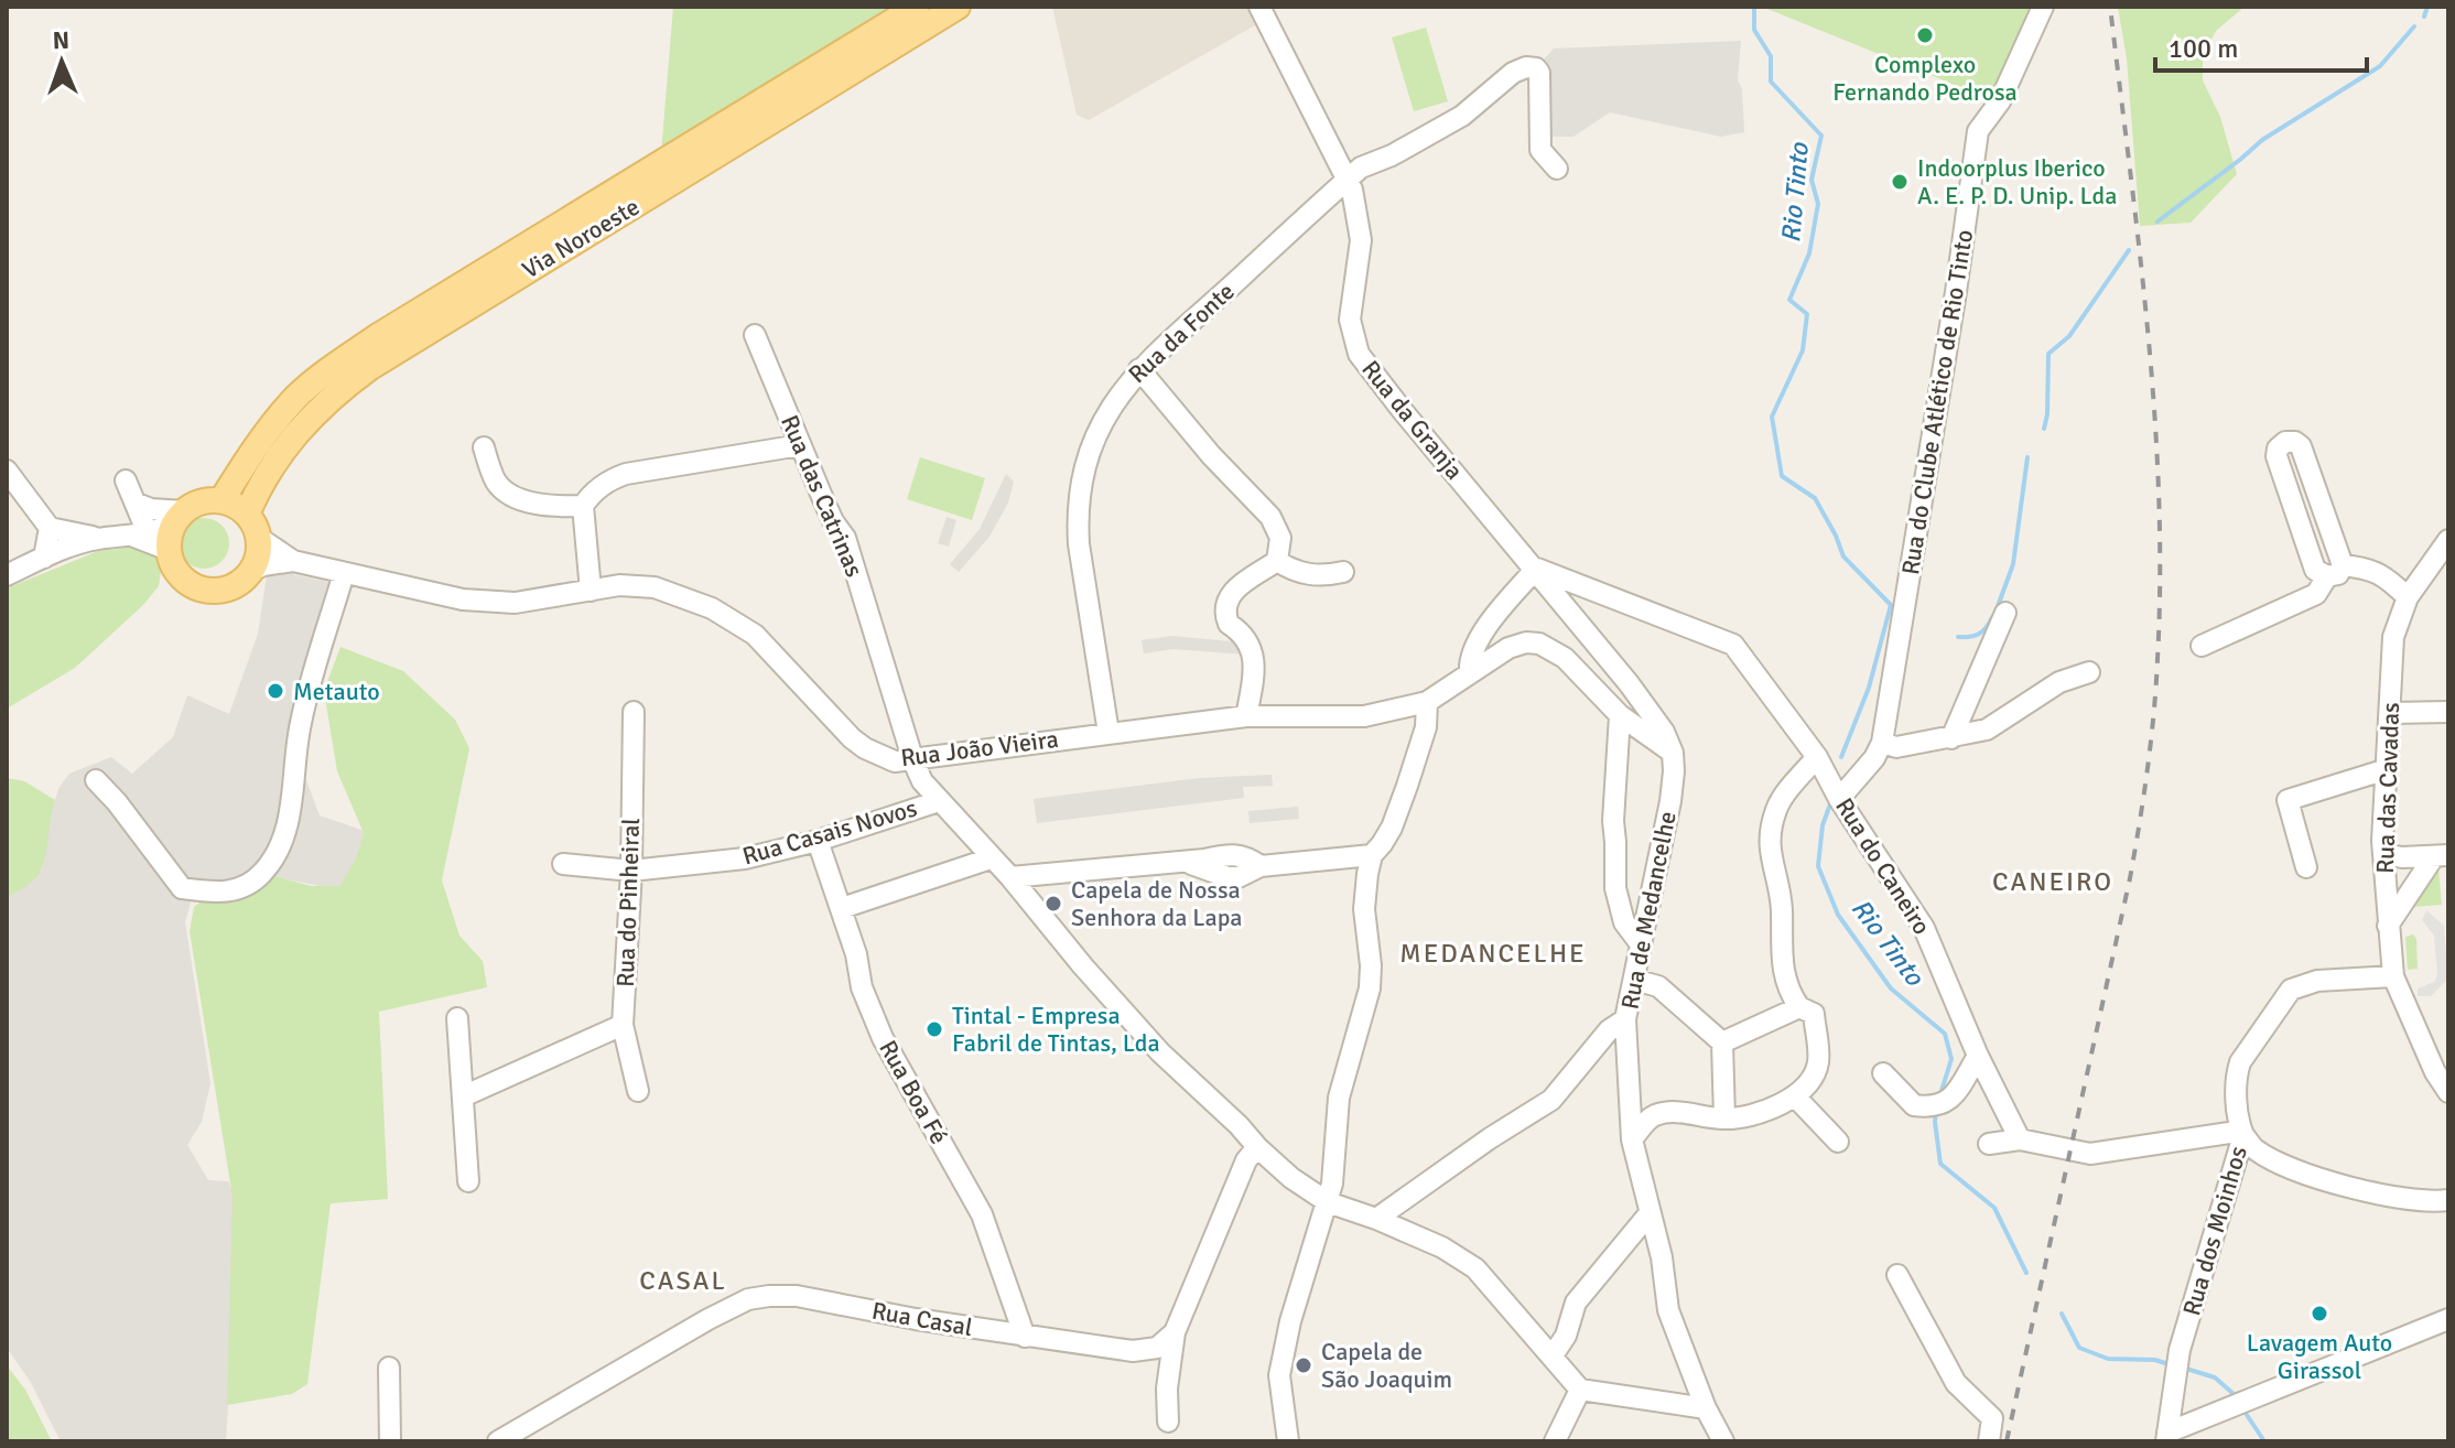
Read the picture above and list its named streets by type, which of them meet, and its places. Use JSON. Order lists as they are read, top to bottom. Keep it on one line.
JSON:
{"streets":{"main road":["Via Noroeste"],"street":["Rua da Fonte","Rua do Clube Atlético de Rio Tinto","Rua da Granja","Rua das Catrinas","Rua João Vieira","Rua das Cavadas","Rua Casais Novos","Rua do Caneiro","Rua do Pinheiral","Rua de Medancelhe","Rua Boa Fé","Rua dos Moinhos","Rua Casal"]},"crossings":[["Via Noroeste","Rua João Vieira"],["Rua da Fonte","Rua da Granja"],["Rua da Fonte","Rua João Vieira"],["Rua do Clube Atlético de Rio Tinto","Rua do Caneiro"],["Rua da Granja","Rua do Caneiro"],["Rua das Catrinas","Rua João Vieira"],["Rua das Catrinas","Rua Casais Novos"],["Rua João Vieira","Rua de Medancelhe"],["Rua das Cavadas","Rua dos Moinhos"],["Rua Casais Novos","Rua do Pinheiral"],["Rua Casais Novos","Rua Boa Fé"],["Rua Boa Fé","Rua Casal"]],"districts":["CANEIRO","MEDANCELHE","CASAL"],"water":["Rio Tinto"],"places":["Complexo Fernando Pedrosa","Indoorplus Iberico A. E. P. D. Unip. Lda","Metauto","Capela de Nossa Senhora da Lapa","Tintal - Empresa Fabril de Tintas, Lda","Lavagem Auto Girassol","Capela de São Joaquim"],"scale_bar":"100 m","north":"top"}
